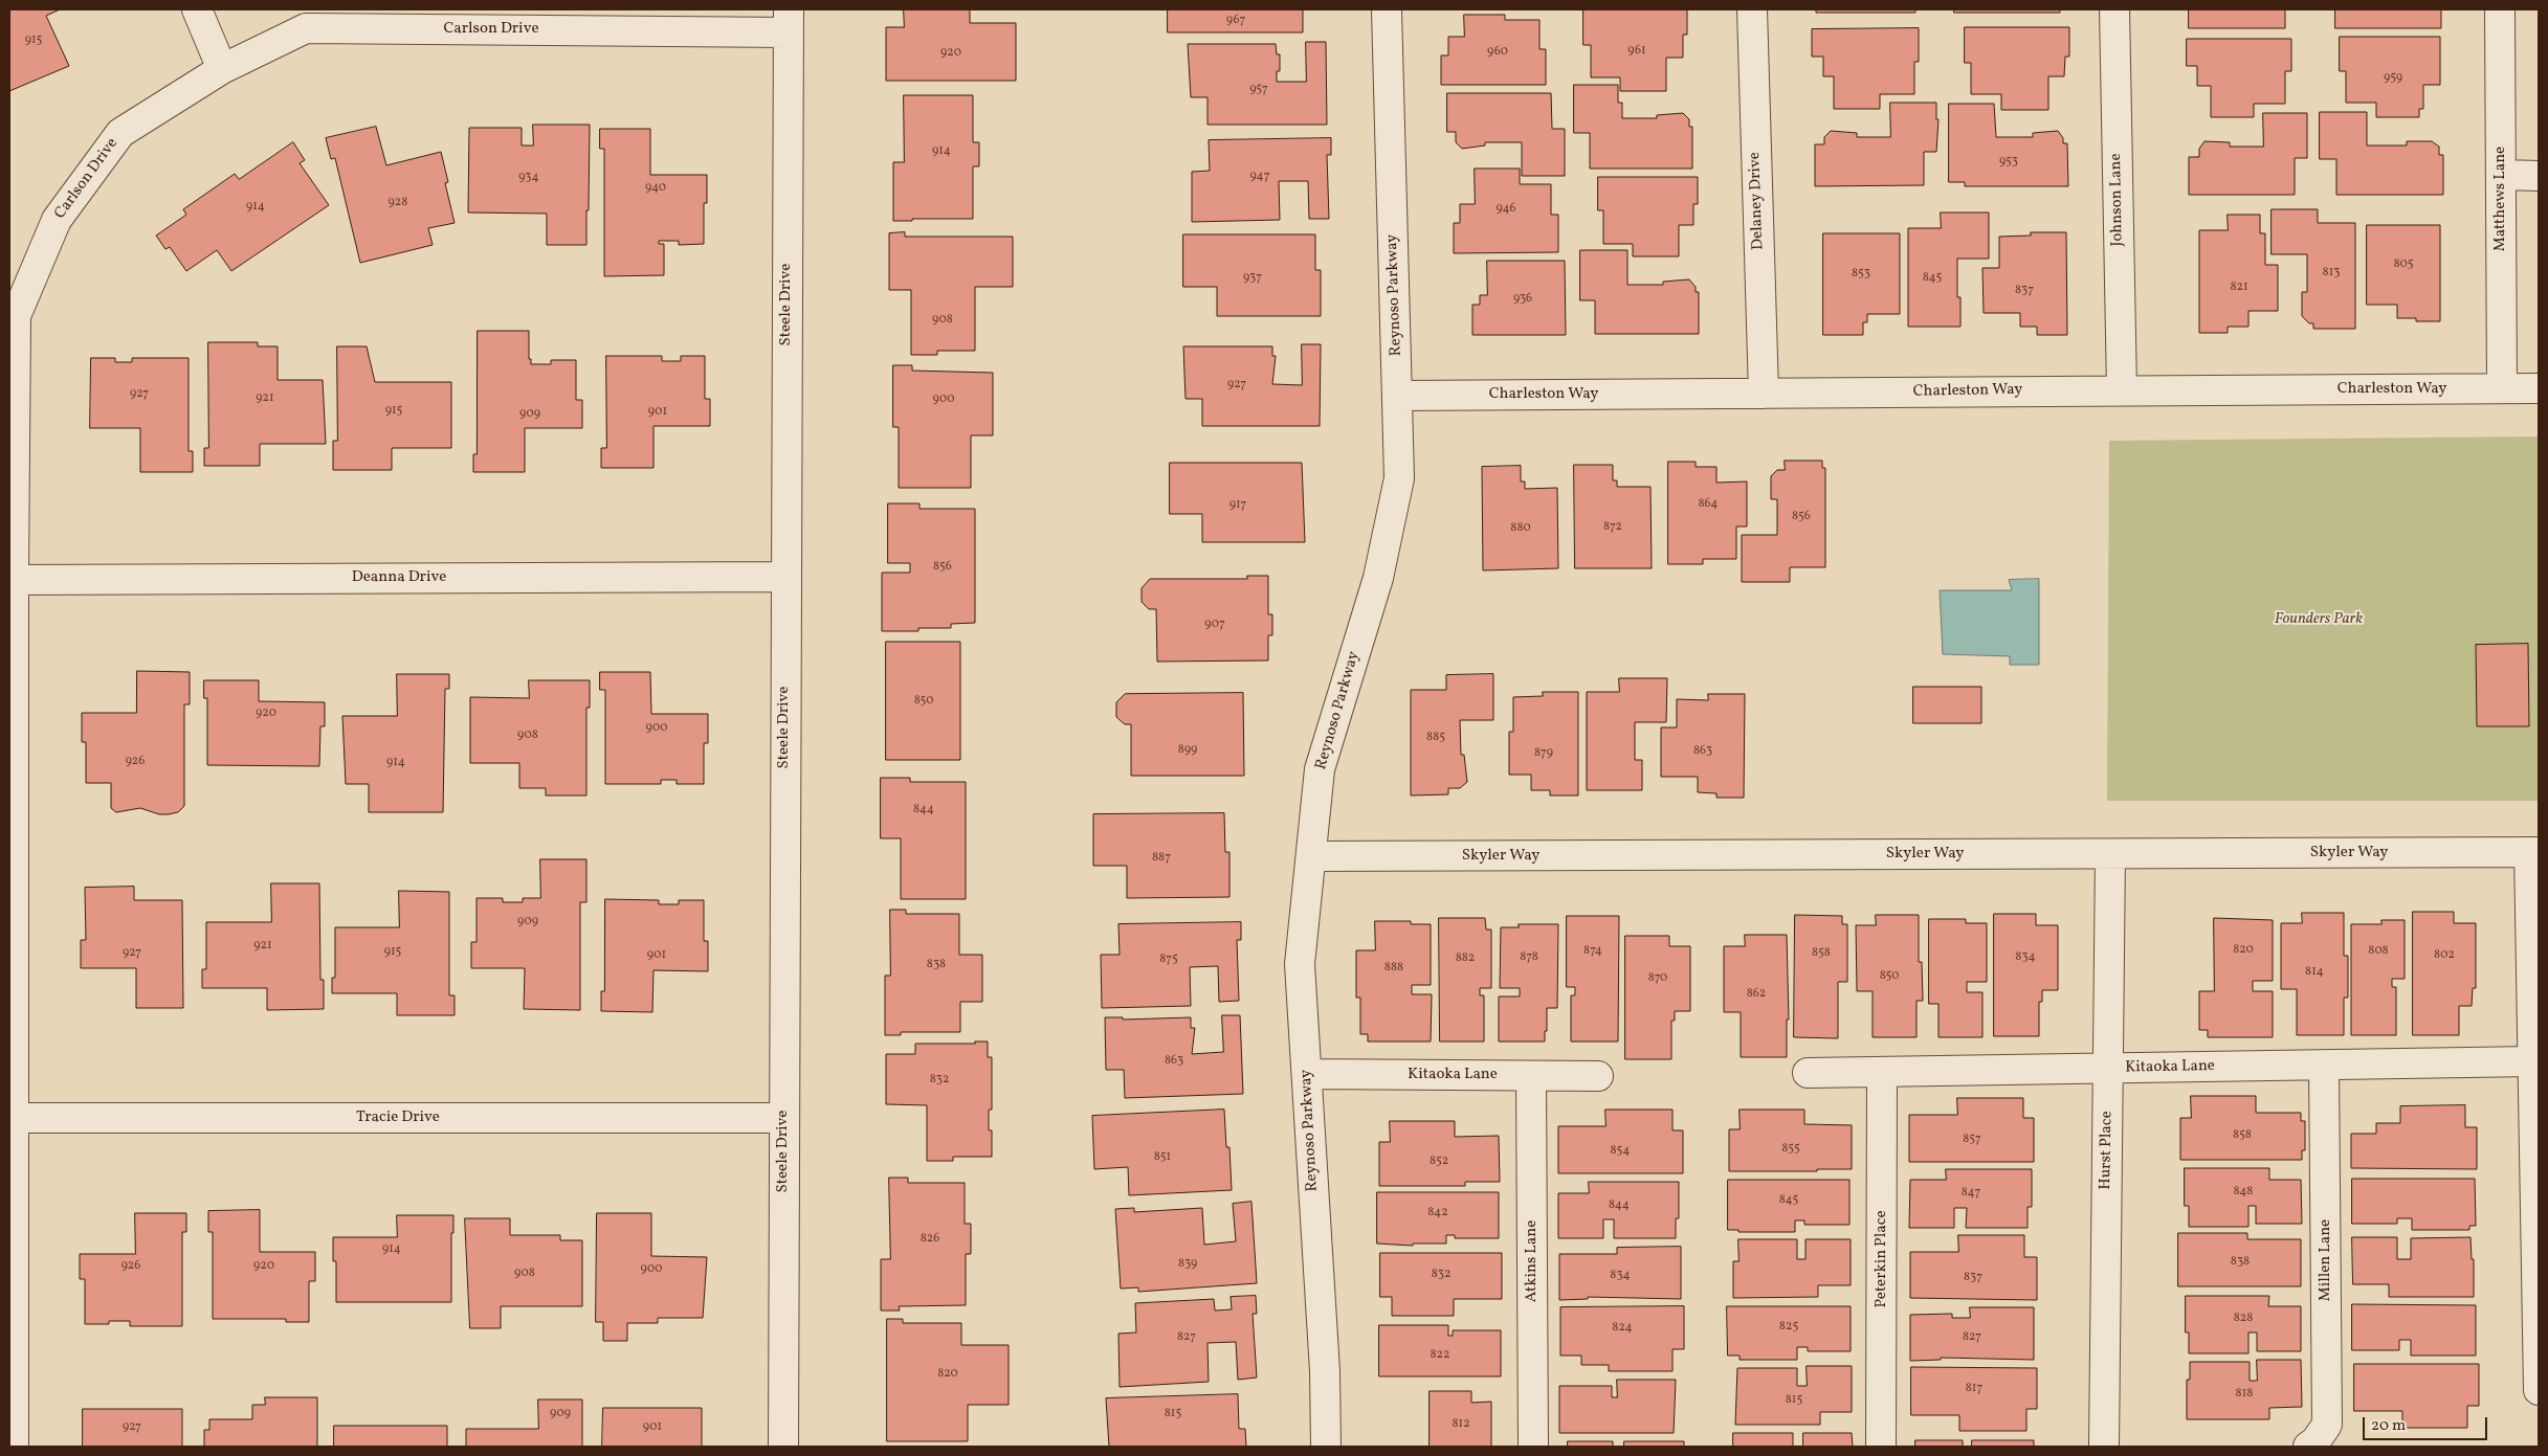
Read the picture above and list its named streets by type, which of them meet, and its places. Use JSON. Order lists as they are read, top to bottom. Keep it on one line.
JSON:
{"streets":{"street":["Carlson Drive","Matthews Lane","Johnson Lane","Delaney Drive","Reynoso Parkway","Steele Drive","Charleston Way","Deanna Drive","Skyler Way","Kitaoka Lane","Tracie Drive","Hurst Place","Peterkin Place","Millen Lane","Atkins Lane"]},"crossings":[["Carlson Drive","Steele Drive"],["Carlson Drive","Deanna Drive"],["Carlson Drive","Tracie Drive"],["Matthews Lane","Charleston Way"],["Johnson Lane","Charleston Way"],["Delaney Drive","Charleston Way"],["Reynoso Parkway","Charleston Way"],["Reynoso Parkway","Skyler Way"],["Reynoso Parkway","Kitaoka Lane"],["Steele Drive","Deanna Drive"],["Steele Drive","Tracie Drive"],["Skyler Way","Hurst Place"],["Kitaoka Lane","Hurst Place"],["Kitaoka Lane","Peterkin Place"],["Kitaoka Lane","Millen Lane"],["Kitaoka Lane","Atkins Lane"]],"parks":["Founders Park"],"house_numbers":["967","915","961","960","920","959","957","914","953","947","934","940","928","914","946","805","813","853","937","845","821","837","936","908","927","927","921","900","915","901","909","864","917","856","872","880","856","907","850","920","900","908","885","899","863","879","926","914","844","887","909","921","820","874","808","915","927","858","901","802","878","834","882","875","838","888","814","850","870","862","863","832","858","857","855","854","851","852","848","847","845","844","842","826","914","838","839","926","920","900","908","832","834","837","828","825","824","827","827","822","820","817","818","815","909","815","812","927","901"],"scale_bar":"20 m"}
